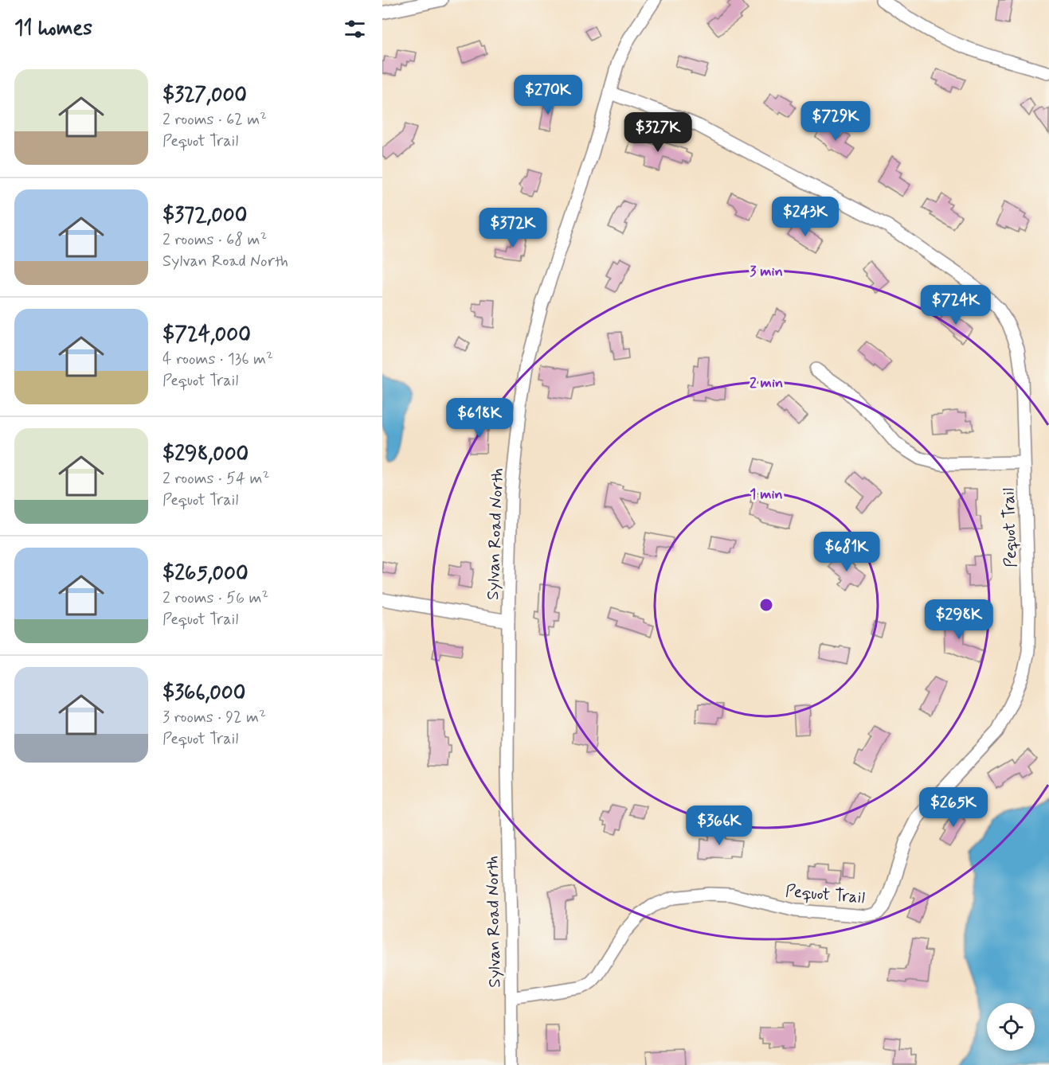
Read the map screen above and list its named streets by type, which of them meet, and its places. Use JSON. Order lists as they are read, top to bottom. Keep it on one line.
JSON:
{"streets":{"street":["Pequot Trail","Sylvan Road North"]},"crossings":[["Pequot Trail","Sylvan Road North"]],"page":{"heading":"11 homes","list":[{"name":"$327,000","note":"2 rooms · 62 m² · Pequot Trail"},{"name":"$372,000","note":"2 rooms · 68 m² · Sylvan Road North"},{"name":"$724,000","note":"4 rooms · 136 m² · Pequot Trail"},{"name":"$298,000","note":"2 rooms · 54 m² · Pequot Trail"},{"name":"$265,000","note":"2 rooms · 56 m² · Pequot Trail"},{"name":"$366,000","note":"3 rooms · 92 m² · Pequot Trail"}],"price":["$270K","$729K","$327K","$243K","$372K","$724K","$618K","$681K","$298K","$265K","$366K"]},"rings":["3 min","2 min","1 min"]}
